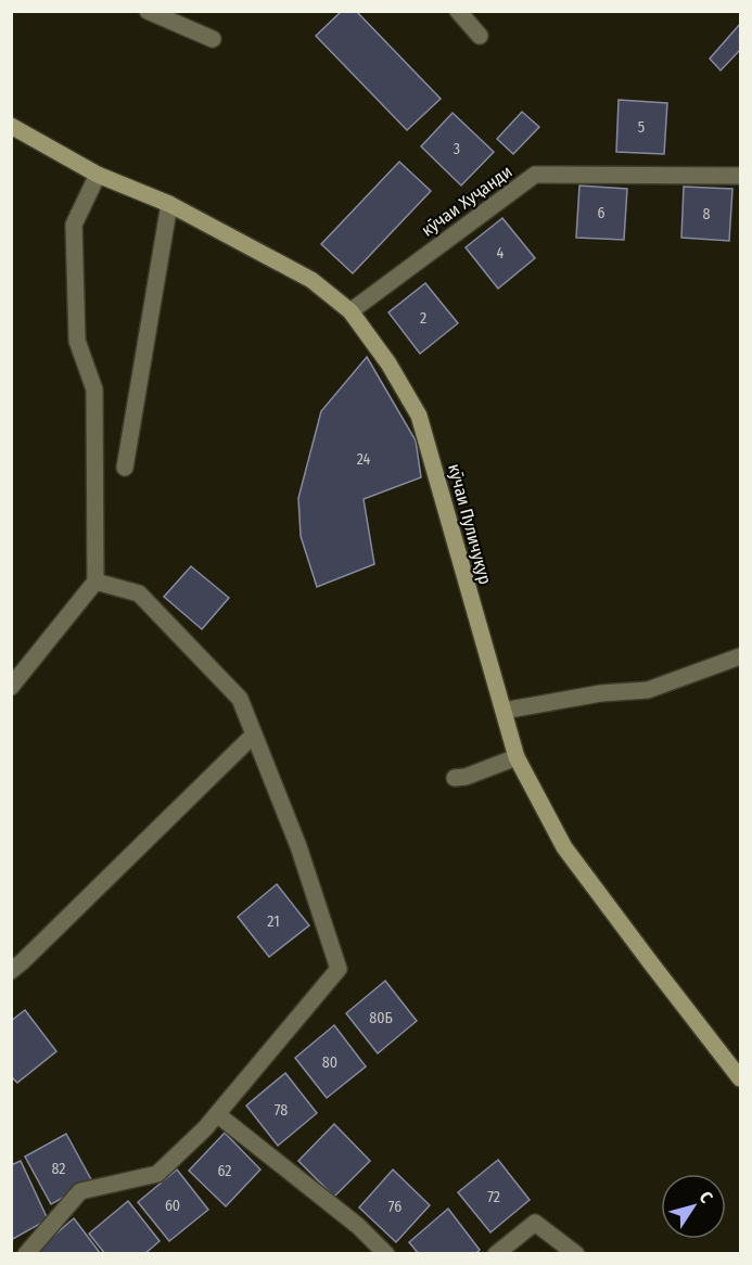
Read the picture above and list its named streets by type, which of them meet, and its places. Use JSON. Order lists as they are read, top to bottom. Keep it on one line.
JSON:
{"streets":{"street":["кӯчаи Хуҷанди","кӯчаи Пуличуқур"]},"crossings":[["кӯчаи Хуҷанди","кӯчаи Пуличуқур"]],"house_numbers":["5","3","6","8","4","2","24","21","80Б","80","78","82","62","72","60","76"],"north":"top right"}
